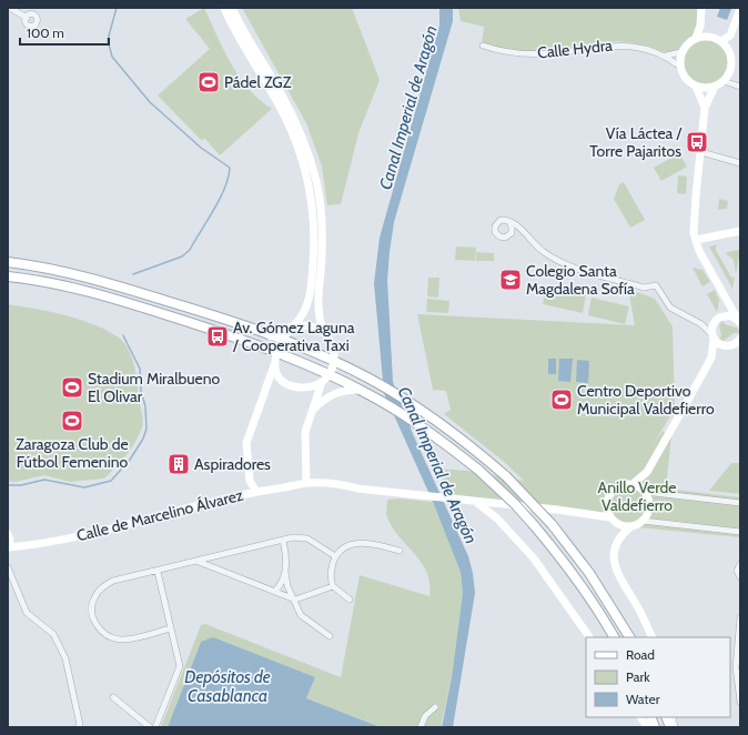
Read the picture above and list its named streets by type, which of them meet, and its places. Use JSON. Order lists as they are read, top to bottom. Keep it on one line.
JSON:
{"streets":{"street":["Calle Hydra","Calle de Marcelino Álvarez"]},"water":["Canal Imperial de Aragón","Depósitos de Casablanca"],"parks":["Anillo Verde Valdefierro"],"places":{"sports":["Pádel ZGZ","Stadium Miralbueno El Olivar","Centro Deportivo Municipal Valdefierro","Zaragoza Club de Fútbol Femenino"],"bus stop":["Vía Láctea / Torre Pajaritos","Av. Gómez Laguna / Cooperativa Taxi"],"school or university":["Colegio Santa Magdalena Sofía"],"building":["Aspiradores"]},"legend":["Road","Park","Water"],"scale_bar":"100 m"}
